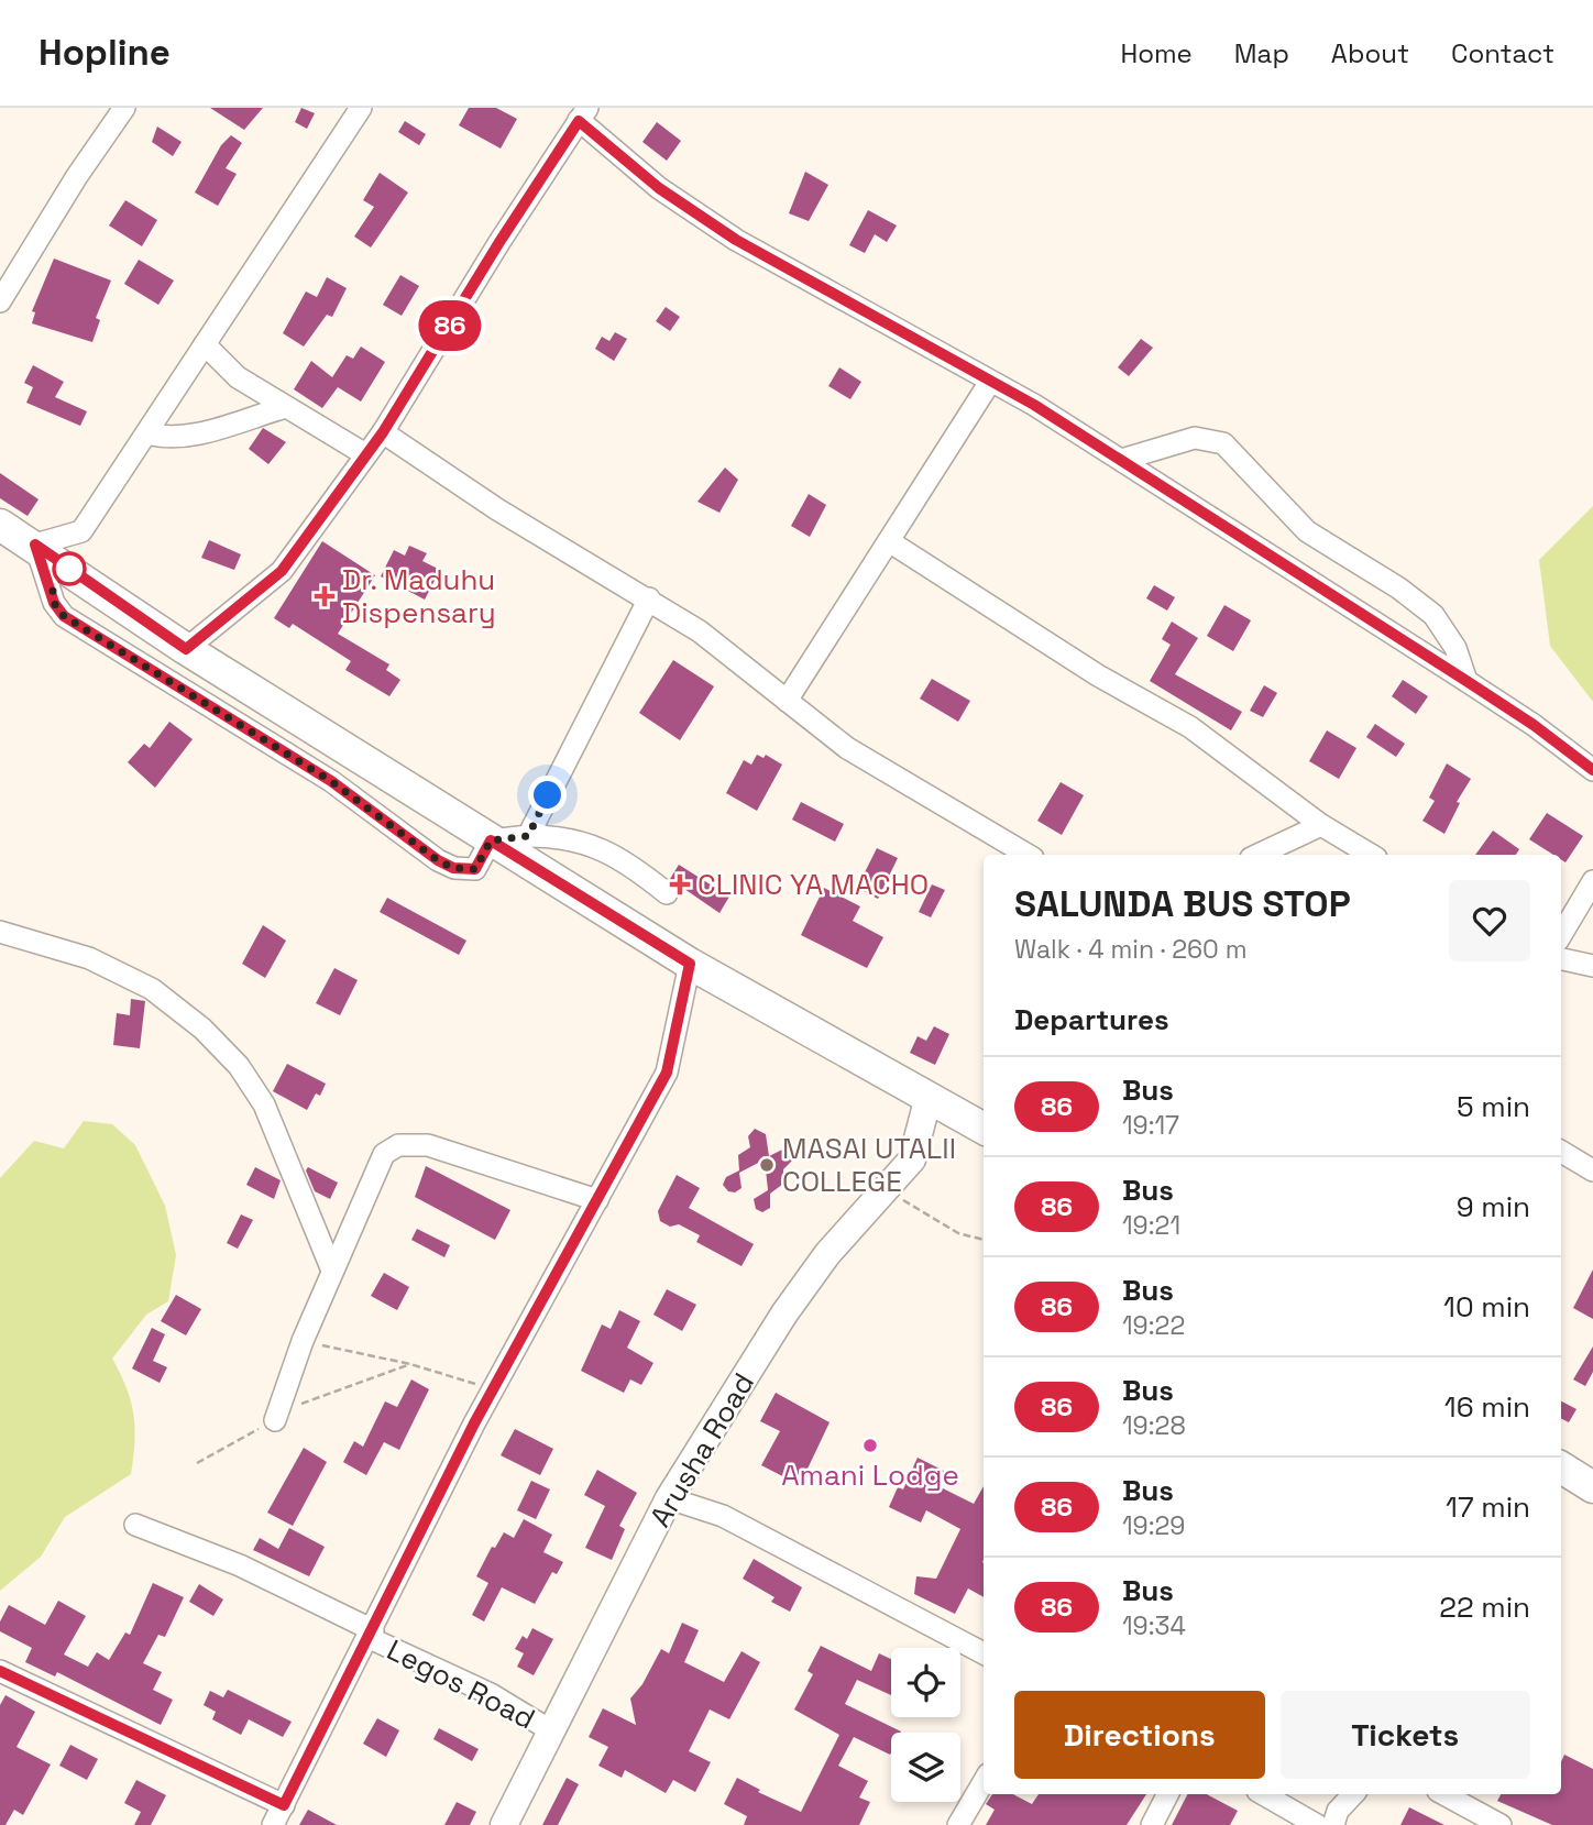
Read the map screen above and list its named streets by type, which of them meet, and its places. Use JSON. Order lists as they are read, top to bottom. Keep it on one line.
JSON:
{"streets":{"main road":["Arusha Road"],"street":["Legos Road"]},"crossings":[["Arusha Road","Legos Road"]],"places":{"health":["Dr. Maduhu Dispensary","CLINIC YA MACHO"],"other":["MASAI UTALII COLLEGE","Amani Lodge"]},"lines":["bus line 86"],"page":{"header":"Hopline","nav":["Home","Map","About","Contact"],"on_map":"86","heading":[["SALUNDA BUS STOP","Walk · 4 min · 260 m"],"Departures"],"list":[{"mark":"86","name":"Bus","note":"19:17","value":"5 min"},{"mark":"86","name":"Bus","note":"19:21","value":"9 min"},{"mark":"86","name":"Bus","note":"19:22","value":"10 min"},{"mark":"86","name":"Bus","note":"19:28","value":"16 min"},{"mark":"86","name":"Bus","note":"19:29","value":"17 min"},{"mark":"86","name":"Bus","note":"19:34","value":"22 min"}],"buttons":["Directions","Tickets"]}}
